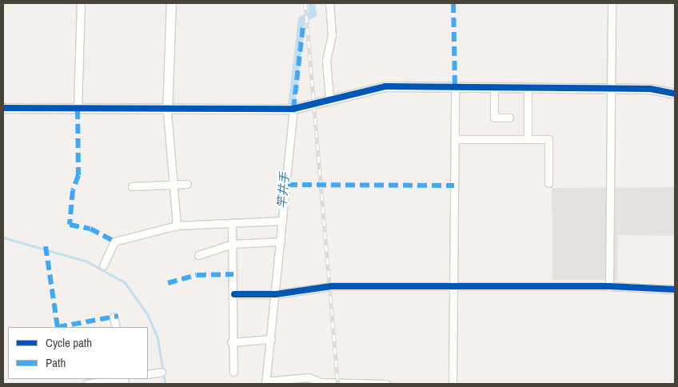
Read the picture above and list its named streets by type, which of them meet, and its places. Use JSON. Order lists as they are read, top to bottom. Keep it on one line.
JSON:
{"water":["竿井手"],"legend":["Cycle path","Path"]}
